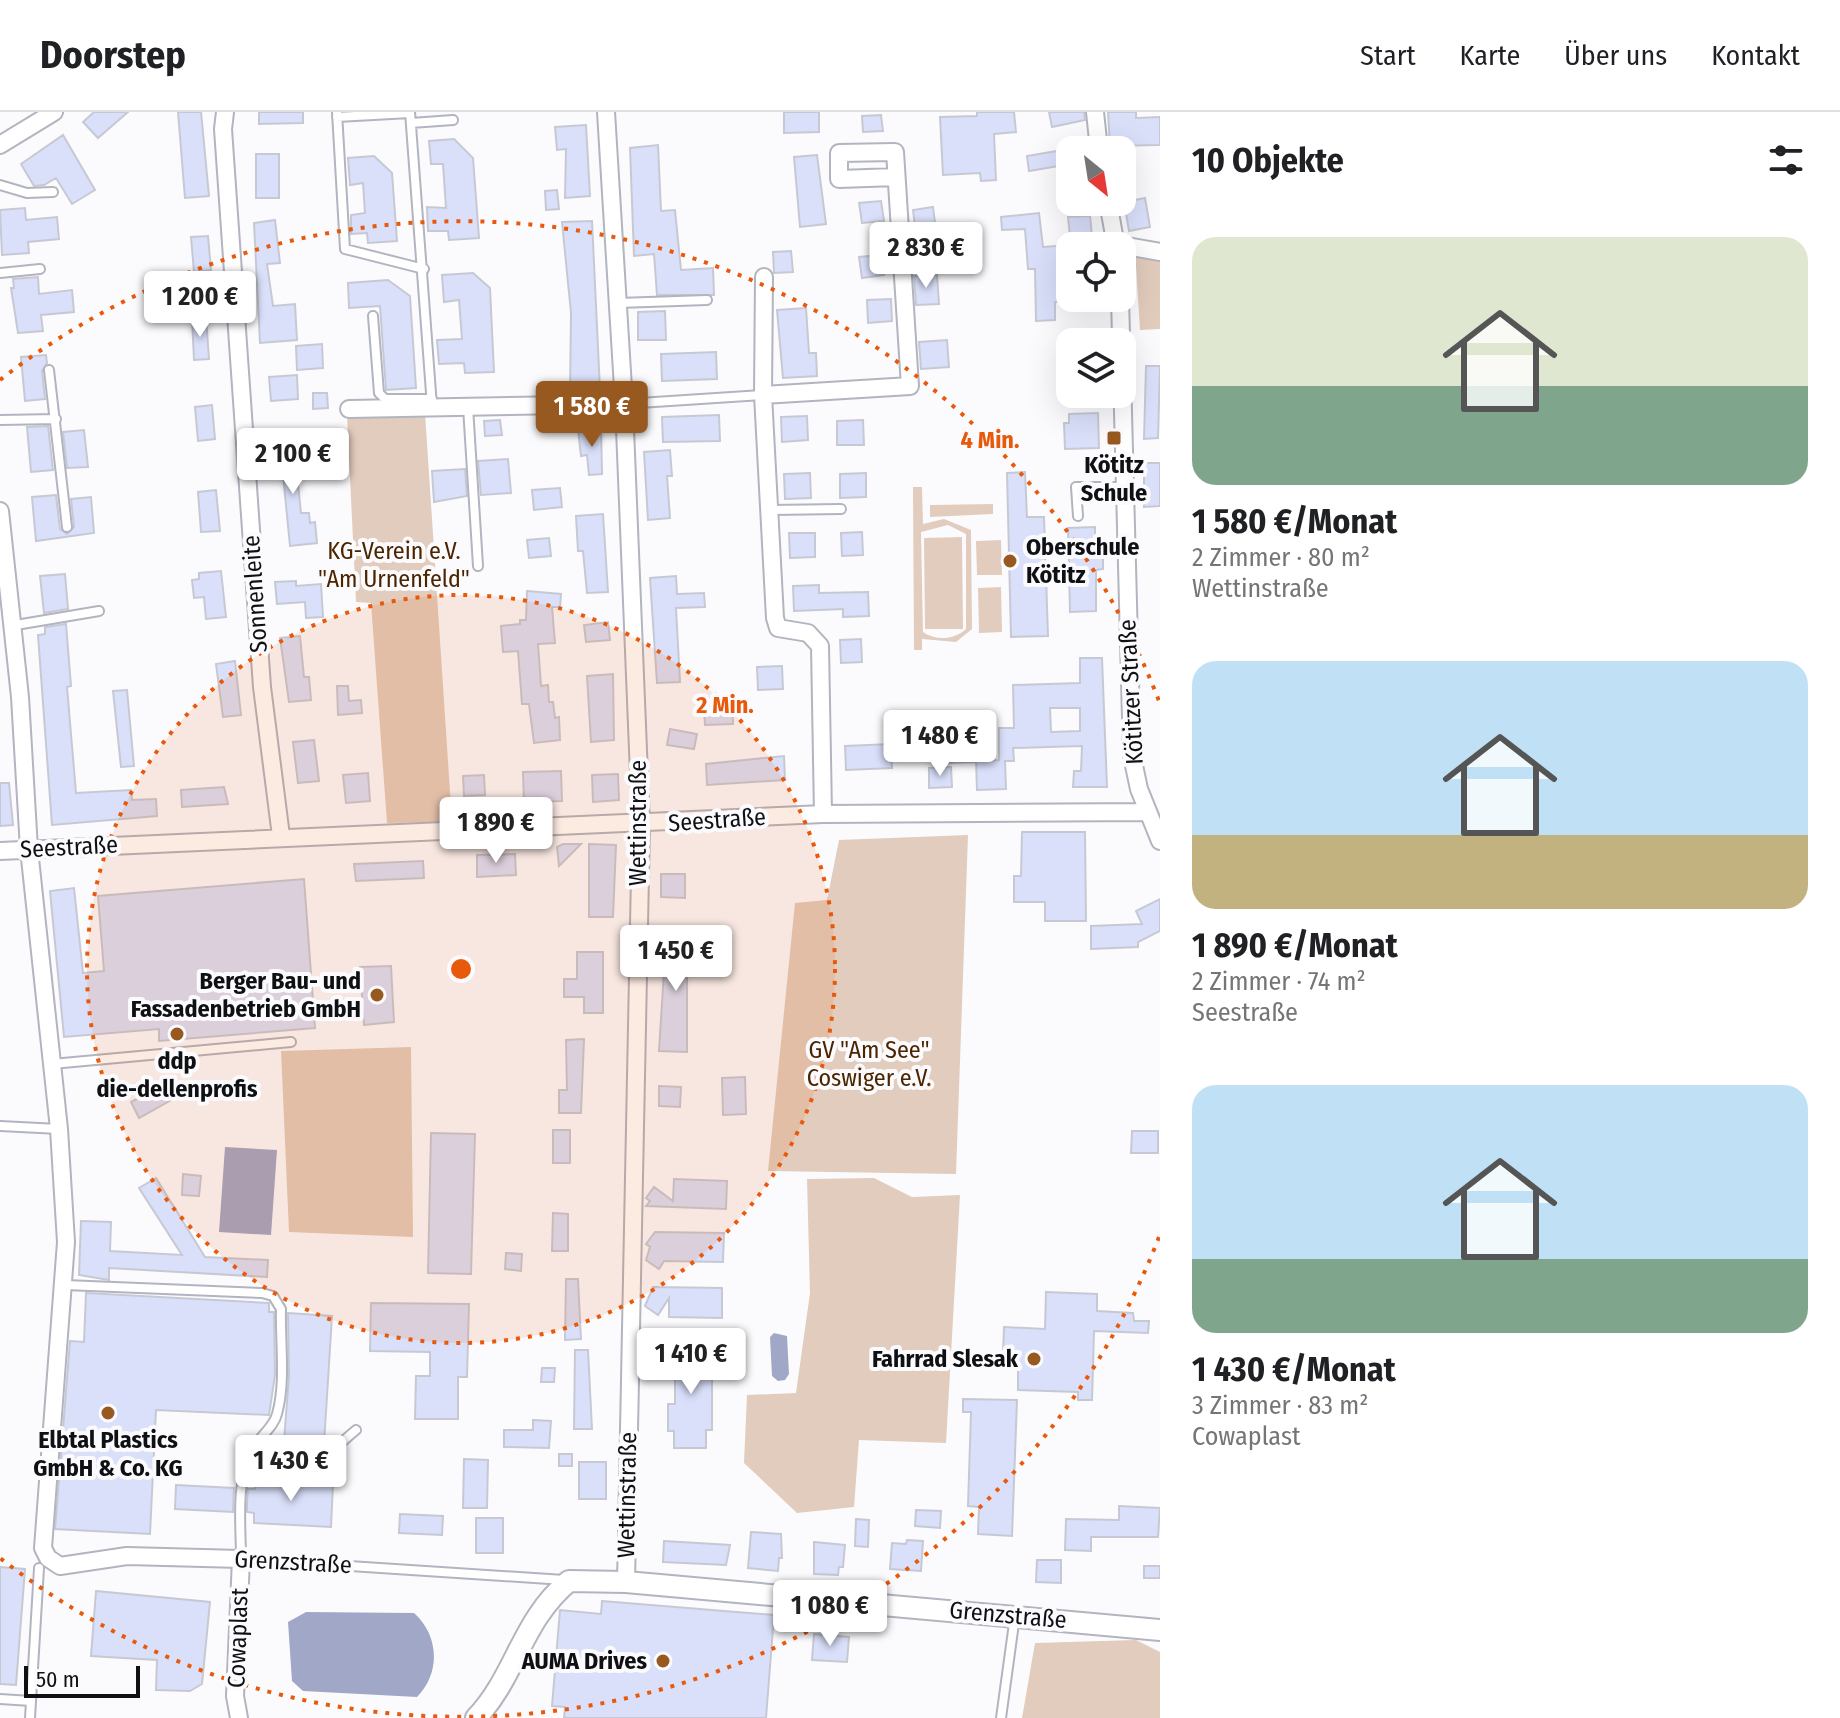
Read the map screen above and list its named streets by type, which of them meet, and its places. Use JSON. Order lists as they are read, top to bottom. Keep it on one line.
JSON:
{"streets":{"street":["Sonnenleite","Kötitzer Straße","Seestraße","Wettinstraße","Grenzstraße","Cowaplast"]},"crossings":[["Sonnenleite","Seestraße"],["Kötitzer Straße","Seestraße"],["Seestraße","Wettinstraße"],["Wettinstraße","Grenzstraße"],["Grenzstraße","Cowaplast"]],"parks":["KG-Verein e.V. \"Am Urnenfeld\"","GV \"Am See\" Coswiger e.V."],"places":{"transit":["Kötitz Schule"],"other":["Oberschule Kötitz","Berger Bau- und Fassadenbetrieb GmbH","ddp die-dellenprofis","Fahrrad Slesak","Elbtal Plastics GmbH & Co. KG","AUMA Drives"]},"scale_bar":"50 m","north":"bottom right","page":{"header":"Doorstep","nav":["Start","Karte","Über uns","Kontakt"],"heading":"10 Objekte","list":[{"name":"1 580 €/Monat","note":"2 Zimmer · 80 m² · Wettinstraße"},{"name":"1 890 €/Monat","note":"2 Zimmer · 74 m² · Seestraße"},{"name":"1 430 €/Monat","note":"3 Zimmer · 83 m² · Cowaplast"}],"price":["2 830 €","1 200 €","1 580 €","2 100 €","1 480 €","1 890 €","1 450 €","1 410 €","1 430 €","1 080 €"],"scale":"50 m"},"rings":["4 Min.","2 Min."]}
